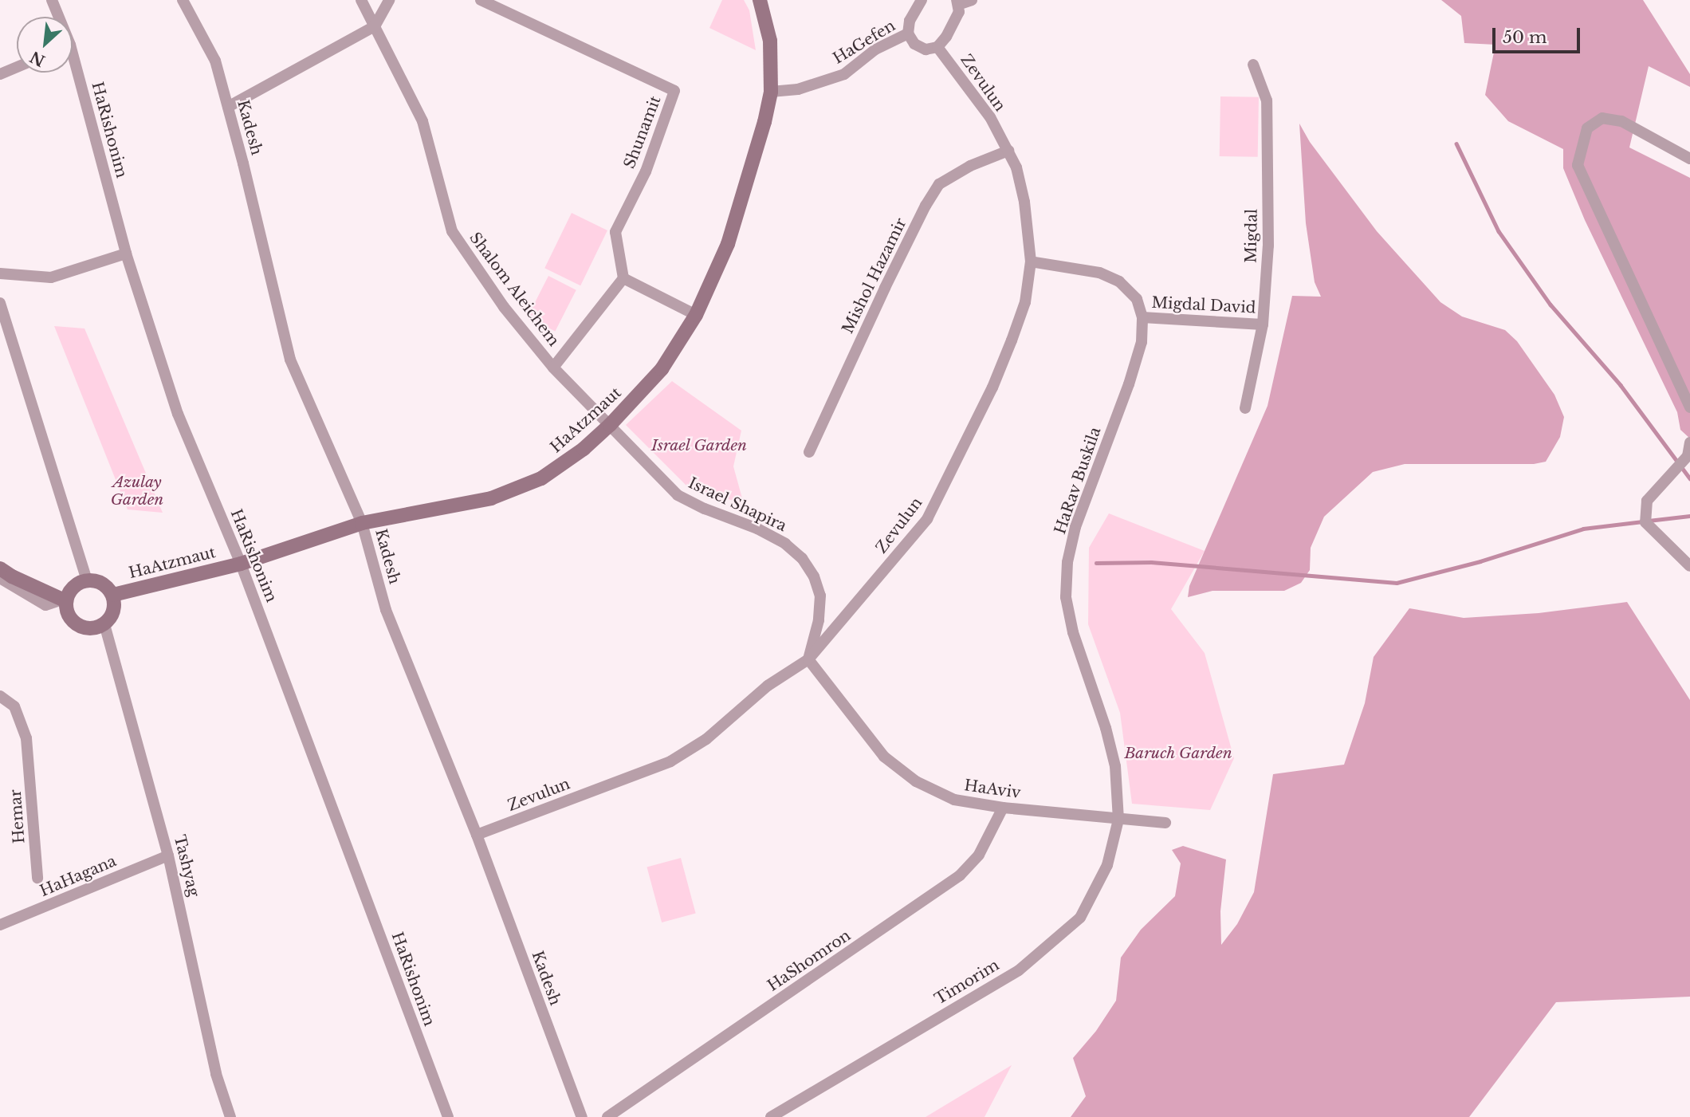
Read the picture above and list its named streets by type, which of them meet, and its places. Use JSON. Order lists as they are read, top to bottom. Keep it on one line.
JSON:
{"streets":{"street":["HaGefen","Zevulun","Kadesh","HaRishonim","Shunamit","Migdal","Mishol Hazamir","Shalom Aleichem","Migdal David","HaAtzmaut","HaRav Buskila","Israel Shapira","HaAviv","Hemar","Tashyag","HaHagana","HaShomron","Timorim"]},"crossings":[["HaGefen","HaAtzmaut"],["Zevulun","Kadesh"],["Zevulun","Mishol Hazamir"],["Zevulun","HaRav Buskila"],["Zevulun","Israel Shapira"],["Zevulun","HaAviv"],["Kadesh","HaAtzmaut"],["HaRishonim","HaAtzmaut"],["Migdal","Migdal David"],["Shalom Aleichem","HaAtzmaut"],["Shalom Aleichem","Israel Shapira"],["Migdal David","HaRav Buskila"],["HaAtzmaut","Israel Shapira"],["HaAtzmaut","Tashyag"],["HaRav Buskila","HaAviv"],["HaRav Buskila","Timorim"],["Israel Shapira","HaAviv"],["HaAviv","HaShomron"],["HaAviv","Timorim"],["Tashyag","HaHagana"]],"parks":["Israel Garden","Azulay Garden","Baruch Garden"],"scale_bar":"50 m","north":"bottom left"}
